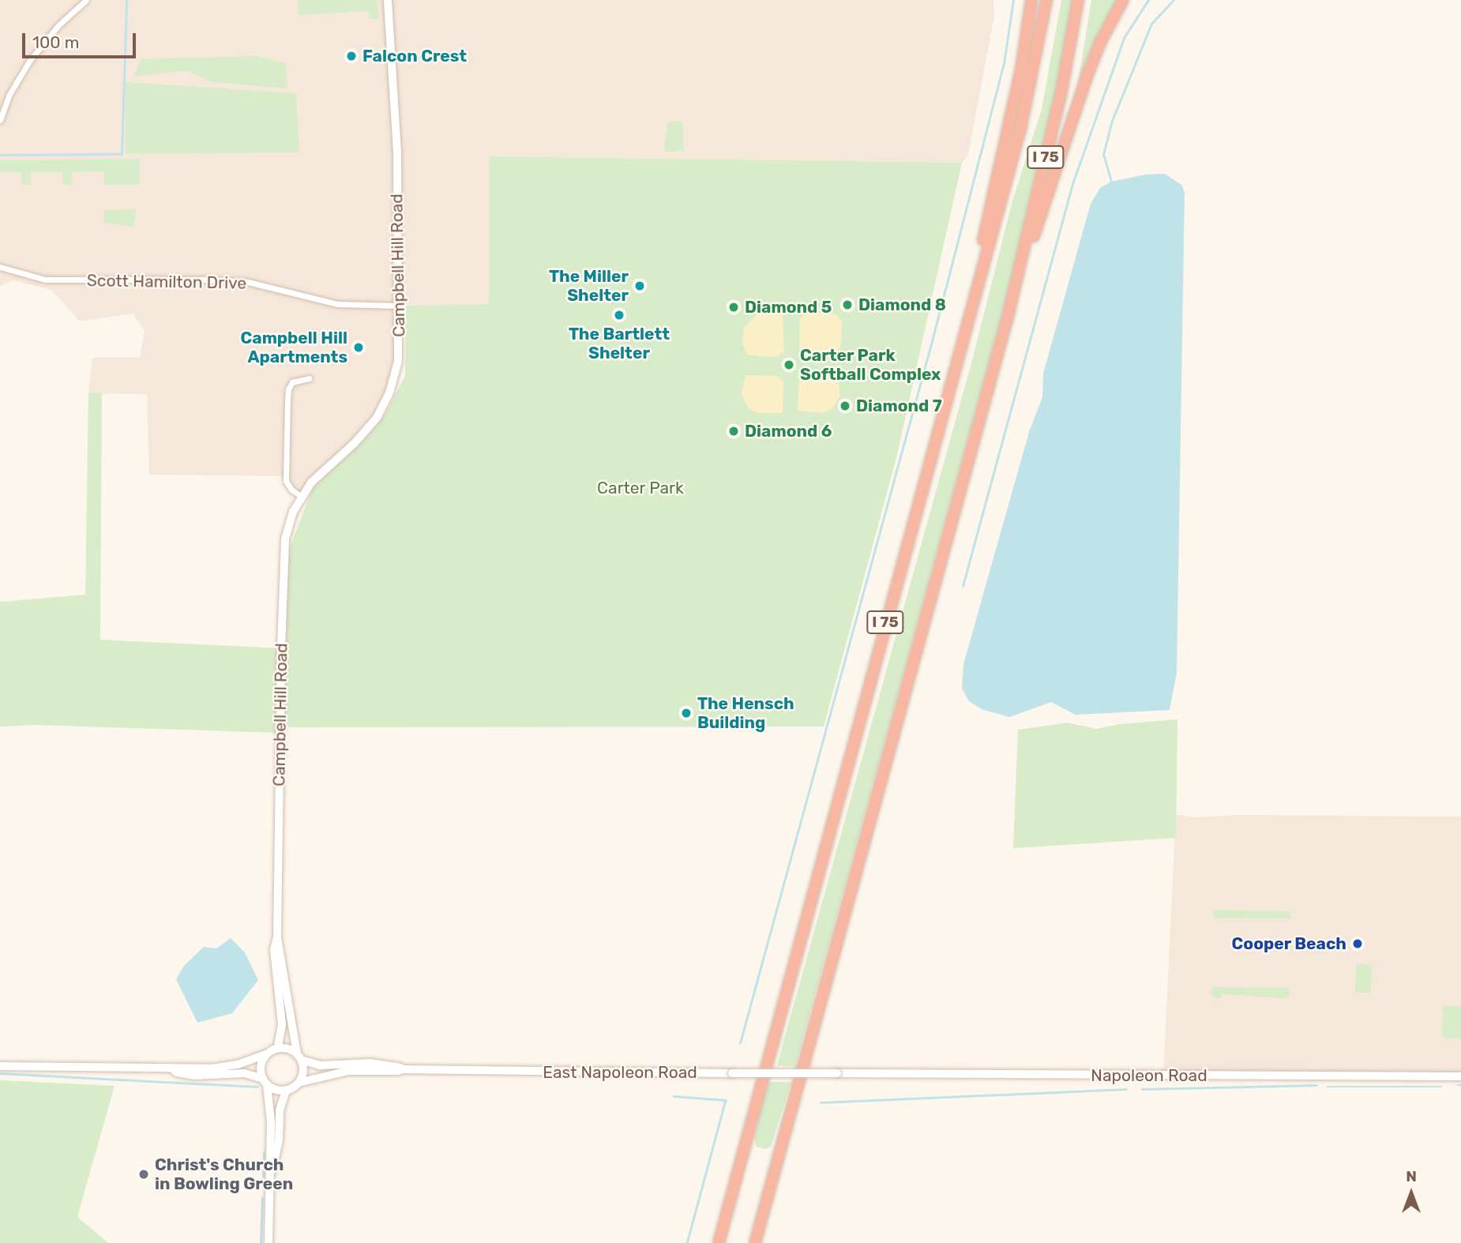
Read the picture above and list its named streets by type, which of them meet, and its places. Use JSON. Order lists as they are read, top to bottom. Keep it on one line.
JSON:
{"streets":{"highway":["I 75"],"main road":["Campbell Hill Road","East Napoleon Road","Napoleon Road"],"street":["Scott Hamilton Drive"]},"crossings":[["Campbell Hill Road","Scott Hamilton Drive"],["Campbell Hill Road","East Napoleon Road"],["East Napoleon Road","Napoleon Road"]],"parks":["Carter Park"],"places":["Falcon Crest","The Miller Shelter","Diamond 8","Diamond 5","The Bartlett Shelter","Campbell Hill Apartments","Carter Park Softball Complex","Diamond 7","Diamond 6","The Hensch Building","Cooper Beach","Christ's Church in Bowling Green"],"scale_bar":"100 m","north":"top"}
